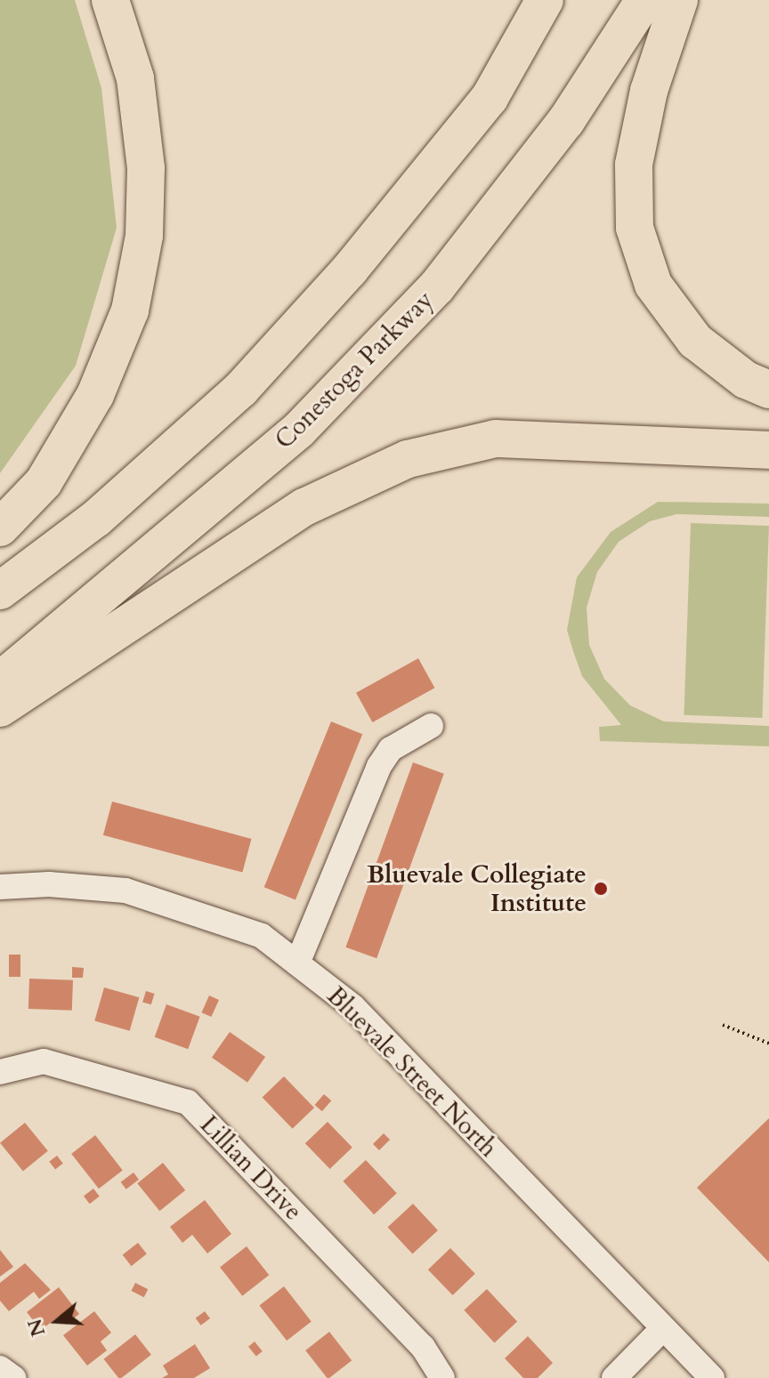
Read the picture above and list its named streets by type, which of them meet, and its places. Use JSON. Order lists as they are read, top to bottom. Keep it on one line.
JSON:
{"streets":{"highway":["Conestoga Parkway"],"street":["Bluevale Street North","Lillian Drive"]},"places":["Bluevale Collegiate Institute"],"north":"left"}
